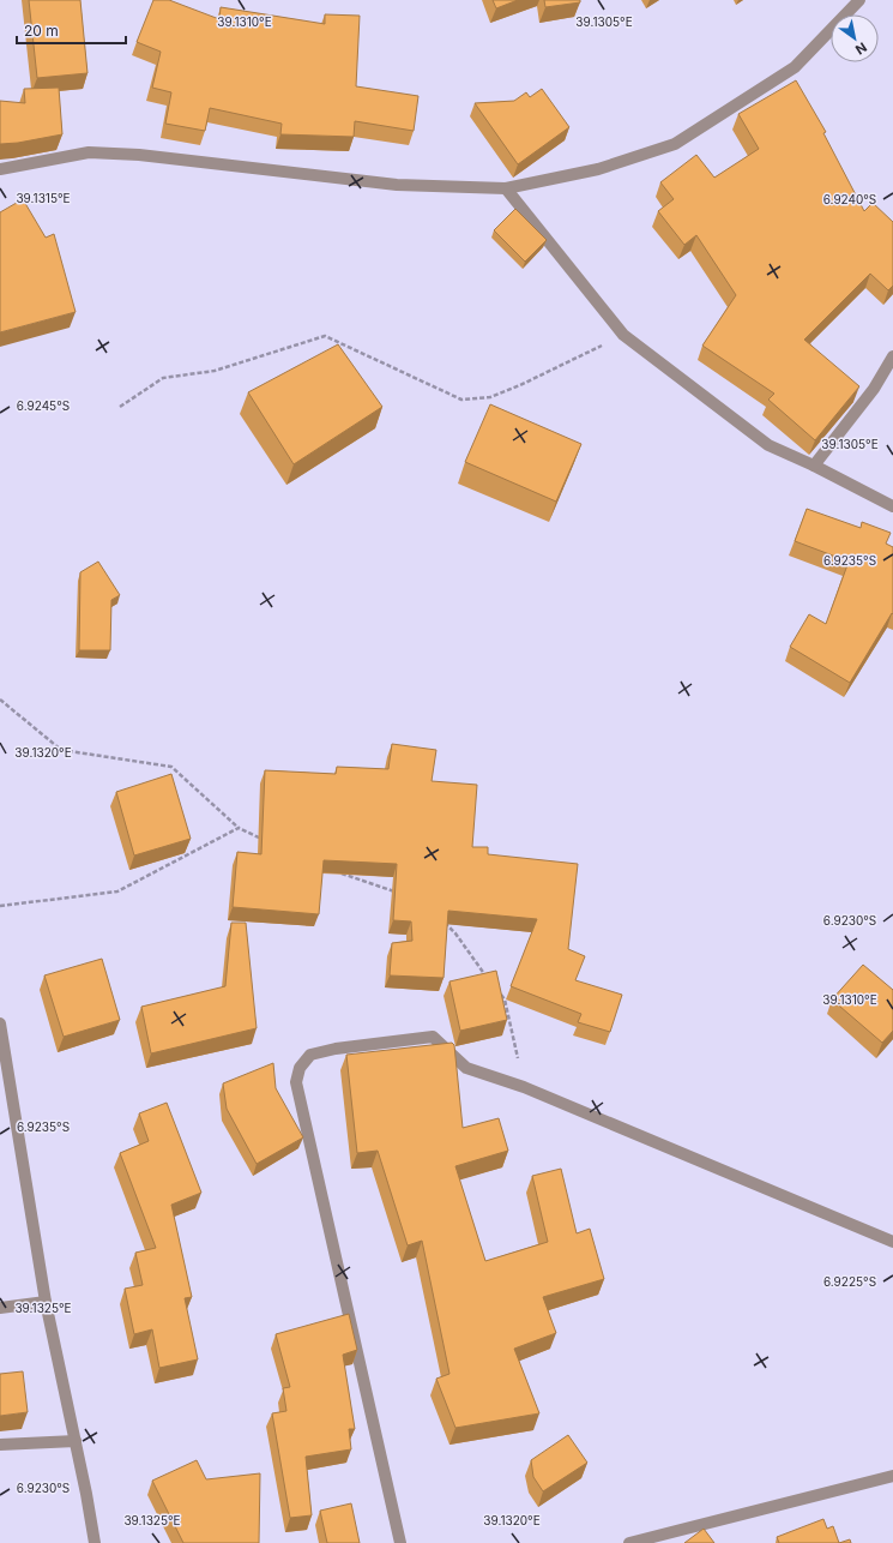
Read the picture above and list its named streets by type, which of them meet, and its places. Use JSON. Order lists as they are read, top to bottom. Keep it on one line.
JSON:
{"scale_bar":"20 m","north":"bottom right","coordinates":["39.1310°E","39.1305°E","39.1315°E","6.9240°S","6.9245°S","6.9235°S","39.1320°E","6.9230°S","6.9225°S","39.1325°E"]}
